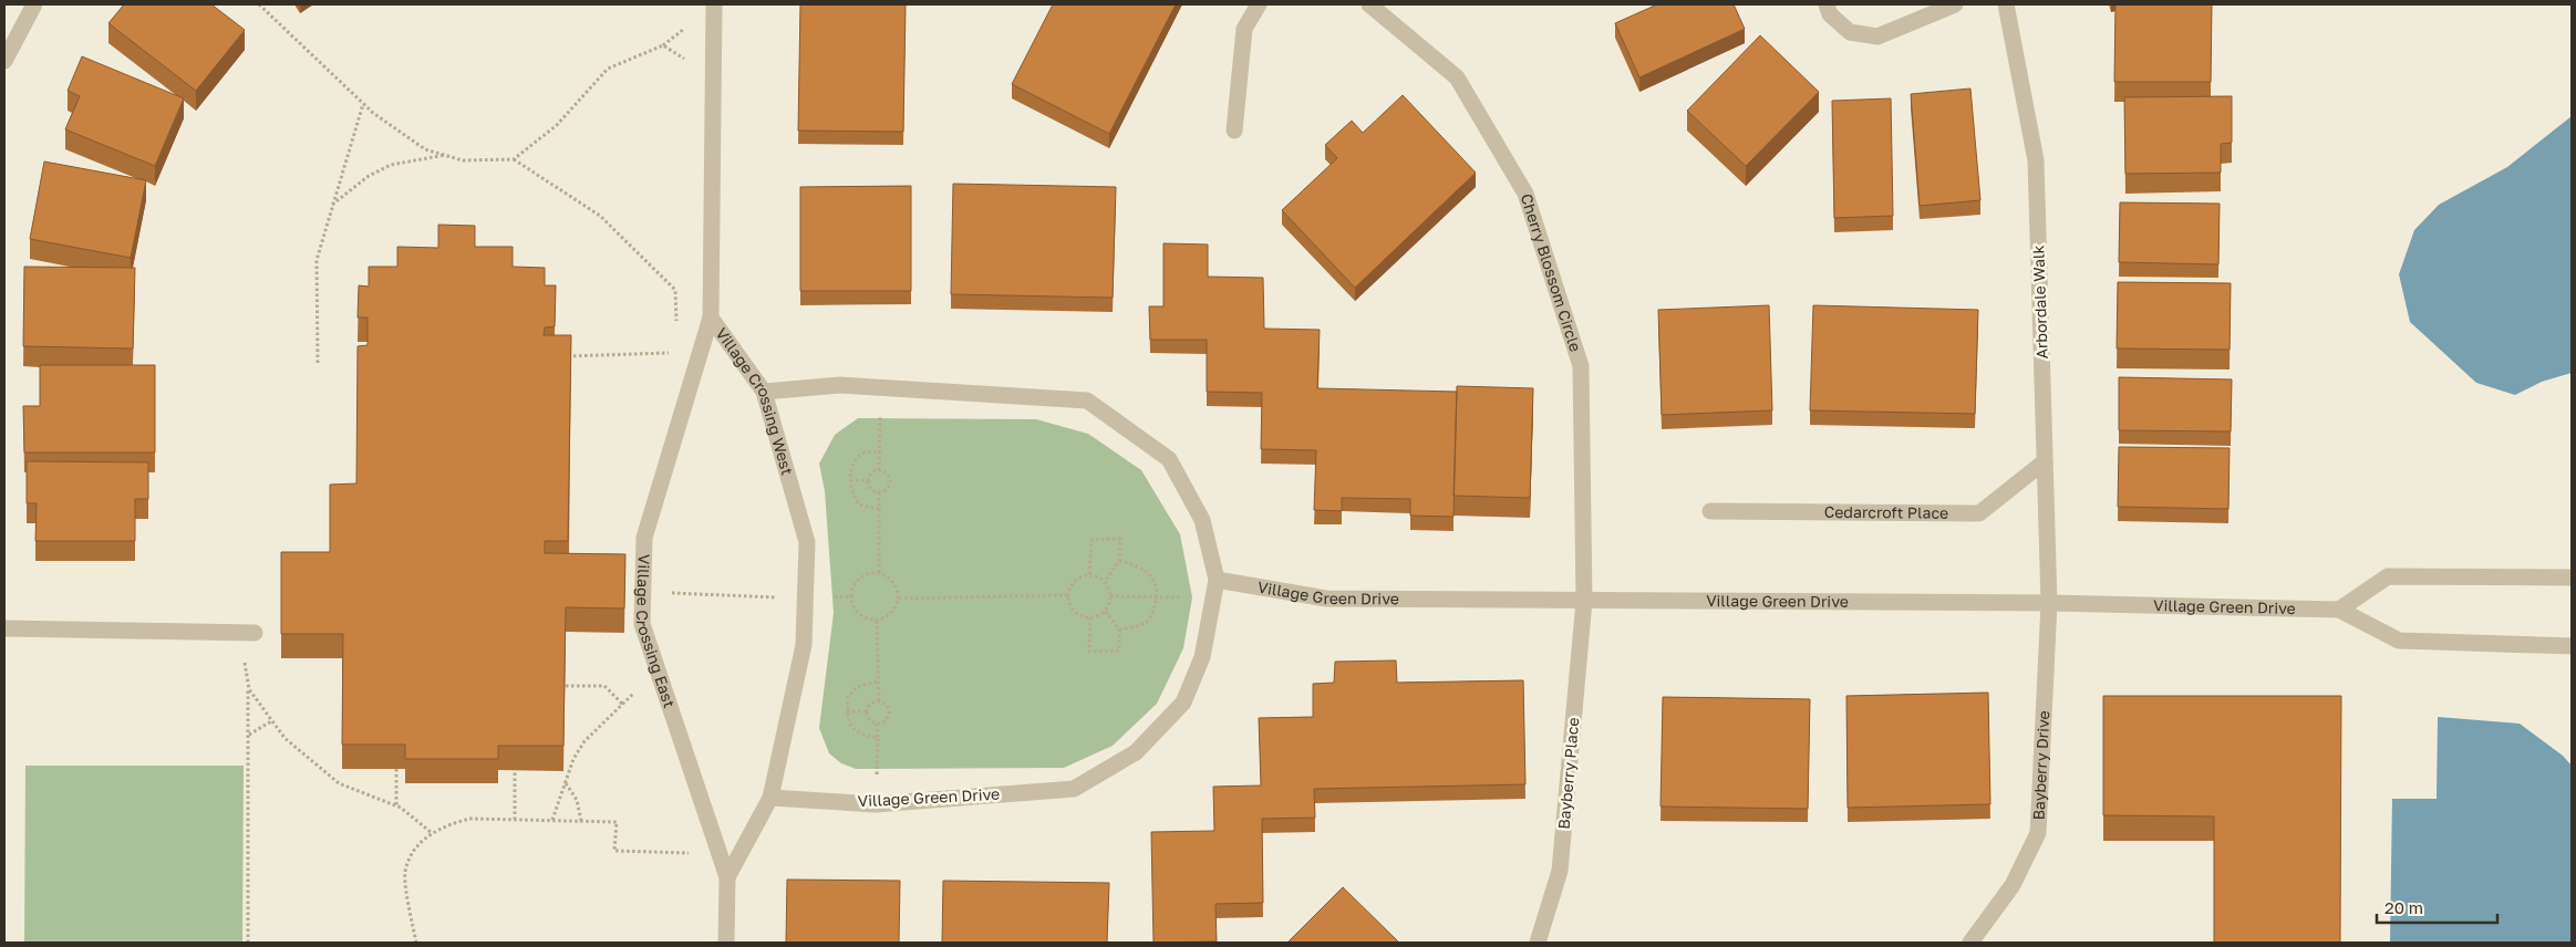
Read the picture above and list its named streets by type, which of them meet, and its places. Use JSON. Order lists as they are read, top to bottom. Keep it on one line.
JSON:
{"streets":{"street":["Cherry Blossom Circle","Arbordale Walk","Village Crossing West","Cedarcroft Place","Village Green Drive","Village Crossing East","Bayberry Drive","Bayberry Place"]},"crossings":[["Cherry Blossom Circle","Village Green Drive"],["Cherry Blossom Circle","Bayberry Place"],["Arbordale Walk","Cedarcroft Place"],["Arbordale Walk","Village Green Drive"],["Arbordale Walk","Bayberry Drive"],["Village Crossing West","Village Green Drive"],["Village Crossing West","Village Crossing East"],["Village Green Drive","Bayberry Drive"],["Village Green Drive","Bayberry Place"]],"scale_bar":"20 m"}
